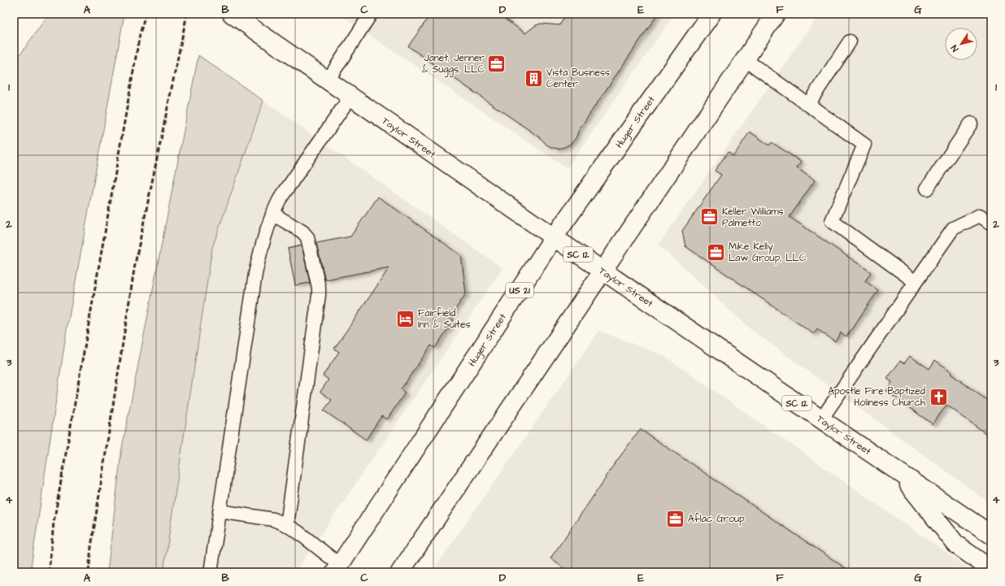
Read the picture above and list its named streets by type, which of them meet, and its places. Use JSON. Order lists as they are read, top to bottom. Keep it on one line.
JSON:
{"streets":{"main road":["Huger Street","Taylor Street","SC 12","US 21"]},"crossings":[["Huger Street","Taylor Street"]],"places":{"office":["Janet, Jenner & Suggs, LLC","Keller Williams Palmetto","Mike Kelly Law Group, LLC","Aflac Group"],"building":["Vista Business Center"],"hotel":["Fairfield Inn & Suites"],"church":["Apostle Fire Baptized Holiness Church"]},"north":"bottom left","grid":{"columns":["A","B","C","D","E","F","G"],"rows":["1","2","3","4"]}}
